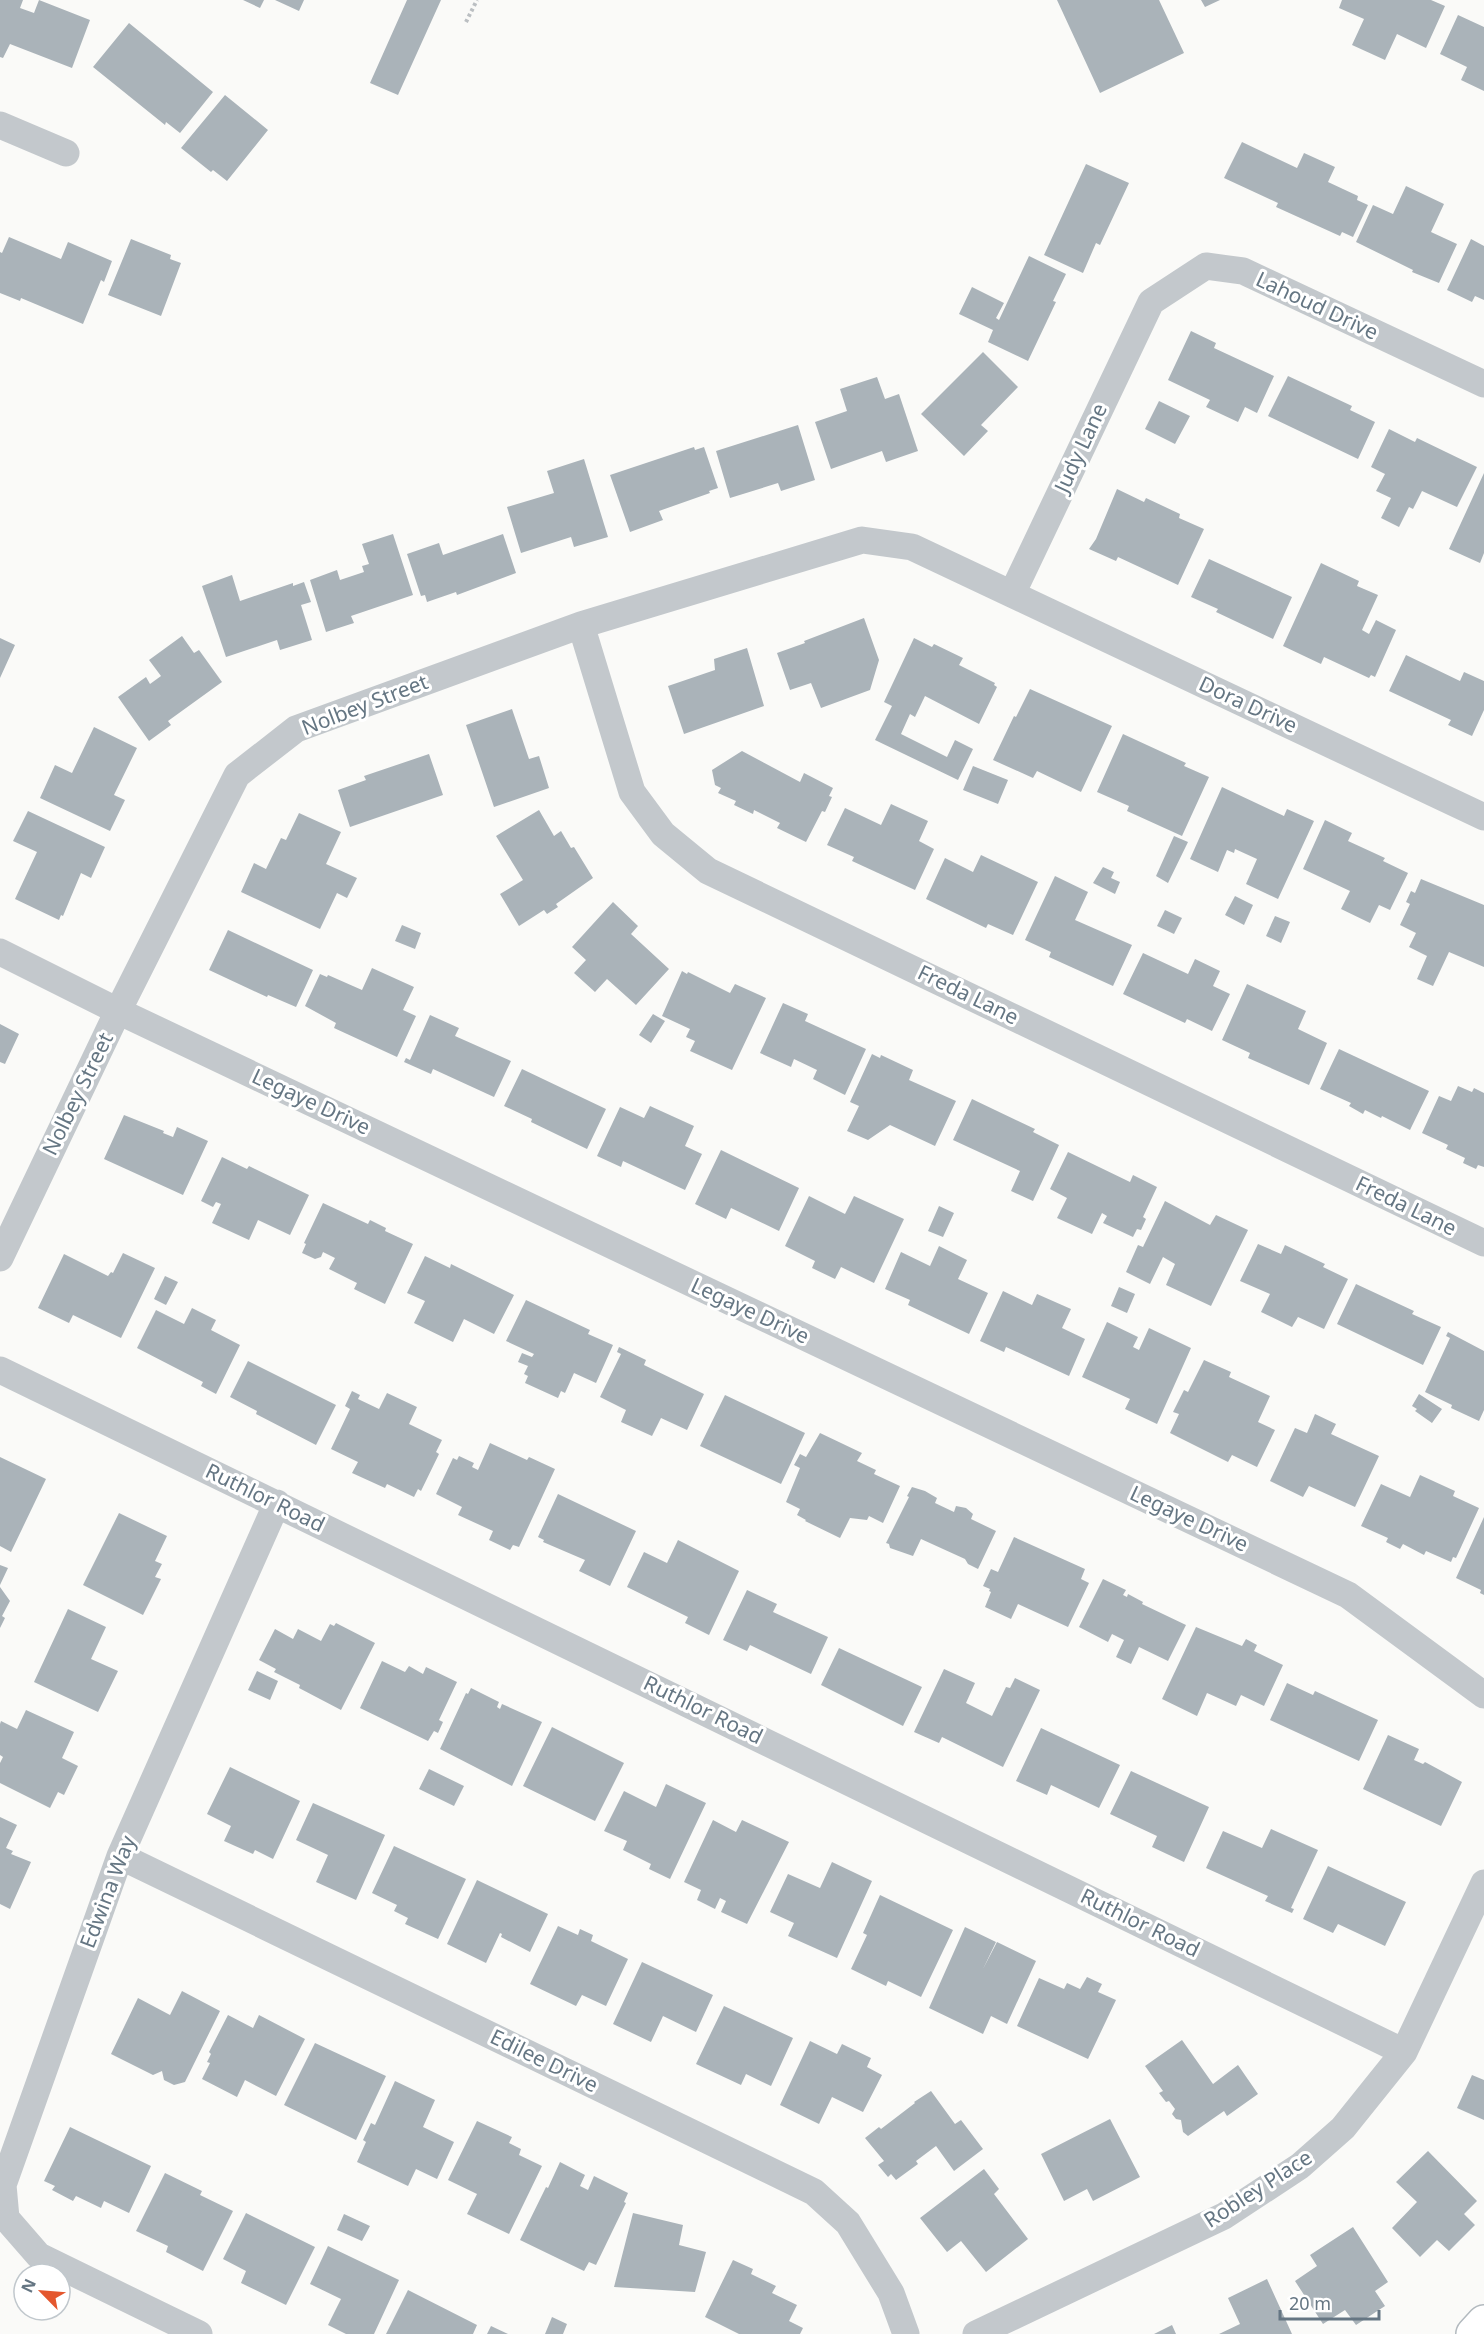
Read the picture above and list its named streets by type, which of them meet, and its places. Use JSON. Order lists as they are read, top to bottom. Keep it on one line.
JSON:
{"streets":{"street":["Lahoud Drive","Judy Lane","Nolbey Street","Dora Drive","Freda Lane","Legaye Drive","Ruthlor Road","Edwina Way","Edilee Drive","Robley Place"]},"crossings":[["Lahoud Drive","Judy Lane"],["Judy Lane","Nolbey Street"],["Judy Lane","Dora Drive"],["Nolbey Street","Dora Drive"],["Nolbey Street","Freda Lane"],["Nolbey Street","Legaye Drive"],["Ruthlor Road","Edwina Way"],["Ruthlor Road","Robley Place"],["Edwina Way","Edilee Drive"]],"scale_bar":"20 m","north":"top left"}
